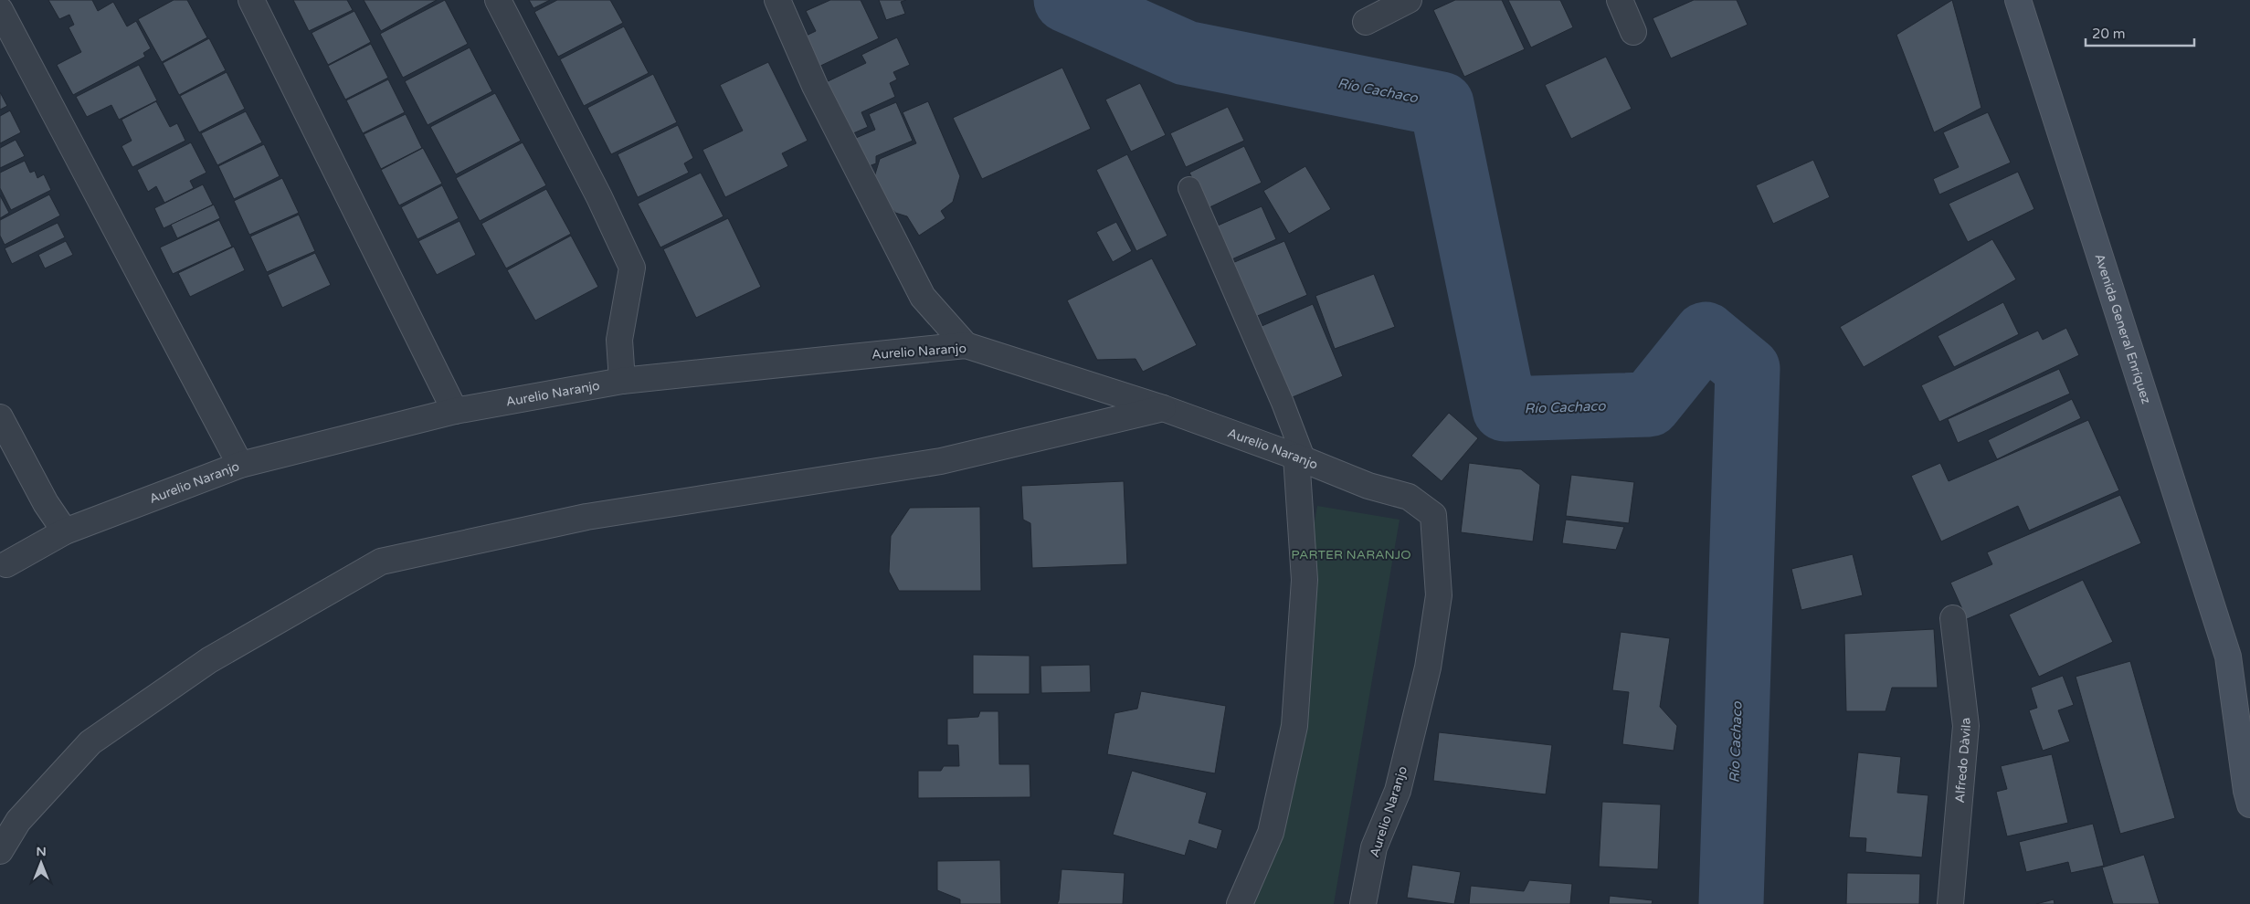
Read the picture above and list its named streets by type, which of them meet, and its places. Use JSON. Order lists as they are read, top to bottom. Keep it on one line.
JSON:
{"streets":{"main road":["Avenida General Enríquez"],"street":["Aurelio Naranjo","Alfredo Dàvila"]},"water":["Río Cachaco"],"parks":["PARTER NARANJO"],"scale_bar":"20 m","north":"top"}
